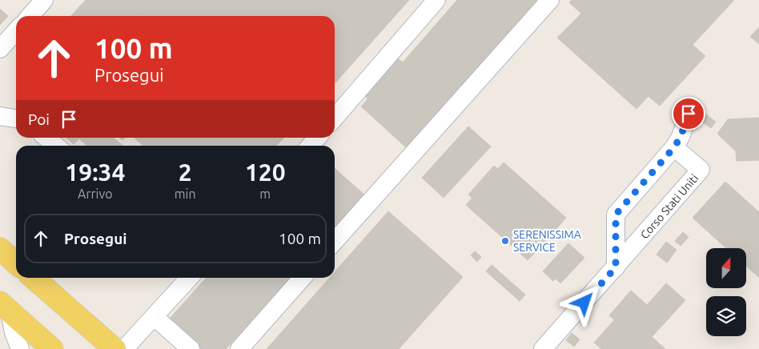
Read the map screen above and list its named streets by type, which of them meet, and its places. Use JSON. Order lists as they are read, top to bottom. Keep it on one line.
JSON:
{"streets":{"street":["Corso Stati Uniti"]},"places":["SERENISSIMA SERVICE"],"north":"top","page":{"turn":["100 m","Prosegui"],"then":"Poi","eta":["19:34","Arrivo","2","min","120","m"],"list":[{"name":"Prosegui","value":"100 m"}]}}
